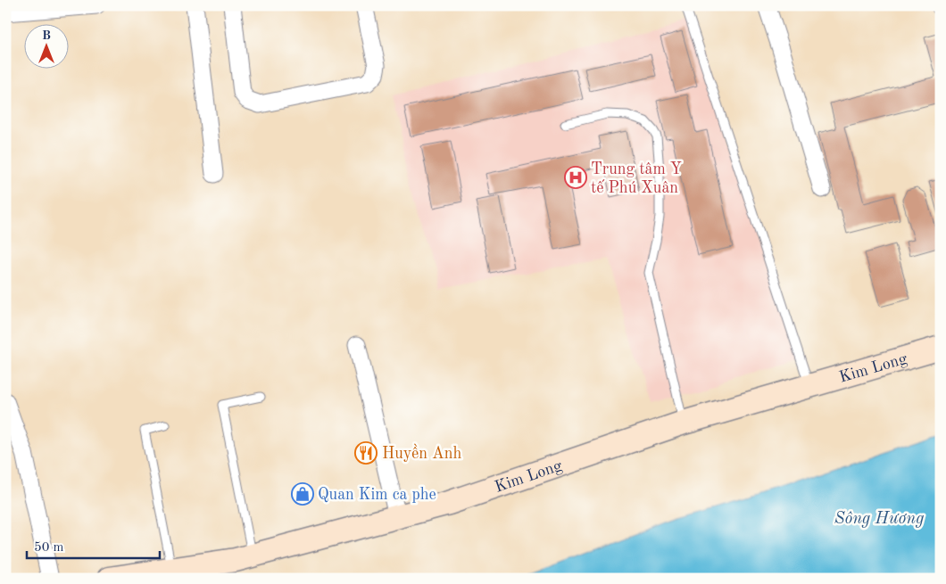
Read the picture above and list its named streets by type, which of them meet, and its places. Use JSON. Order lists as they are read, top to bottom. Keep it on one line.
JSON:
{"streets":{"main road":["Kim Long"]},"water":["Sông Hương"],"places":{"hospital":["Trung tâm Y tế Phú Xuân"],"restaurant":["Huyền Anh"],"shop":["Quan Kim ca phe"]},"scale_bar":"50 m","north":"top"}
